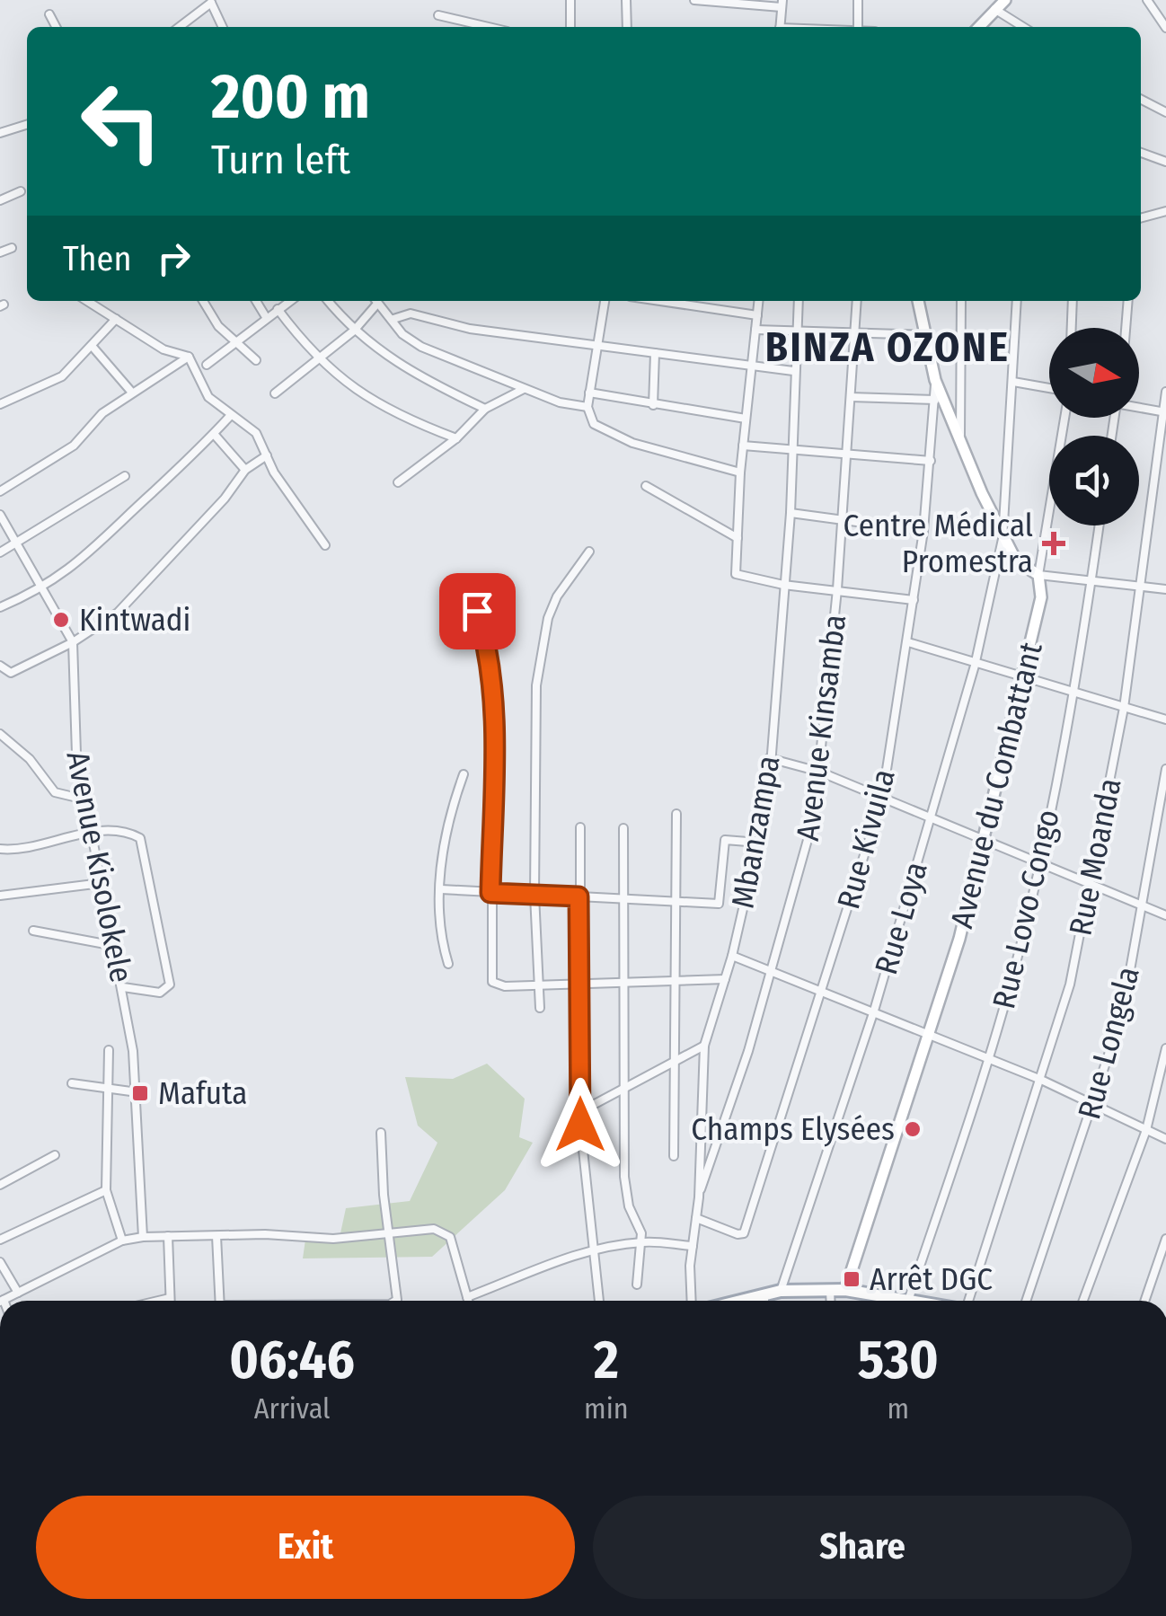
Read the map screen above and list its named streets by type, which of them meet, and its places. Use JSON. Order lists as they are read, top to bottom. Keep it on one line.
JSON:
{"streets":{"street":["Avenue Kinsamba","Avenue du Combattant","Mbanzampa","Rue Kivuila","Rue Moanda","Avenue Kisolokele","Rue Lovo Congo","Rue Loya","Rue Longela"]},"crossings":[["Avenue Kinsamba","Mbanzampa"],["Mbanzampa","Rue Kivuila"]],"districts":["BINZA OZONE"],"places":{"health":["Centre Médical Promestra"],"other":["Kintwadi","Champs Elysées"],"transit":["Mafuta","Arrêt DGC"]},"north":"right","page":{"turn":["200 m","Turn left"],"then":"Then","eta":["06:46","Arrival","2","min","530","m"],"buttons":["Exit","Share"]}}
